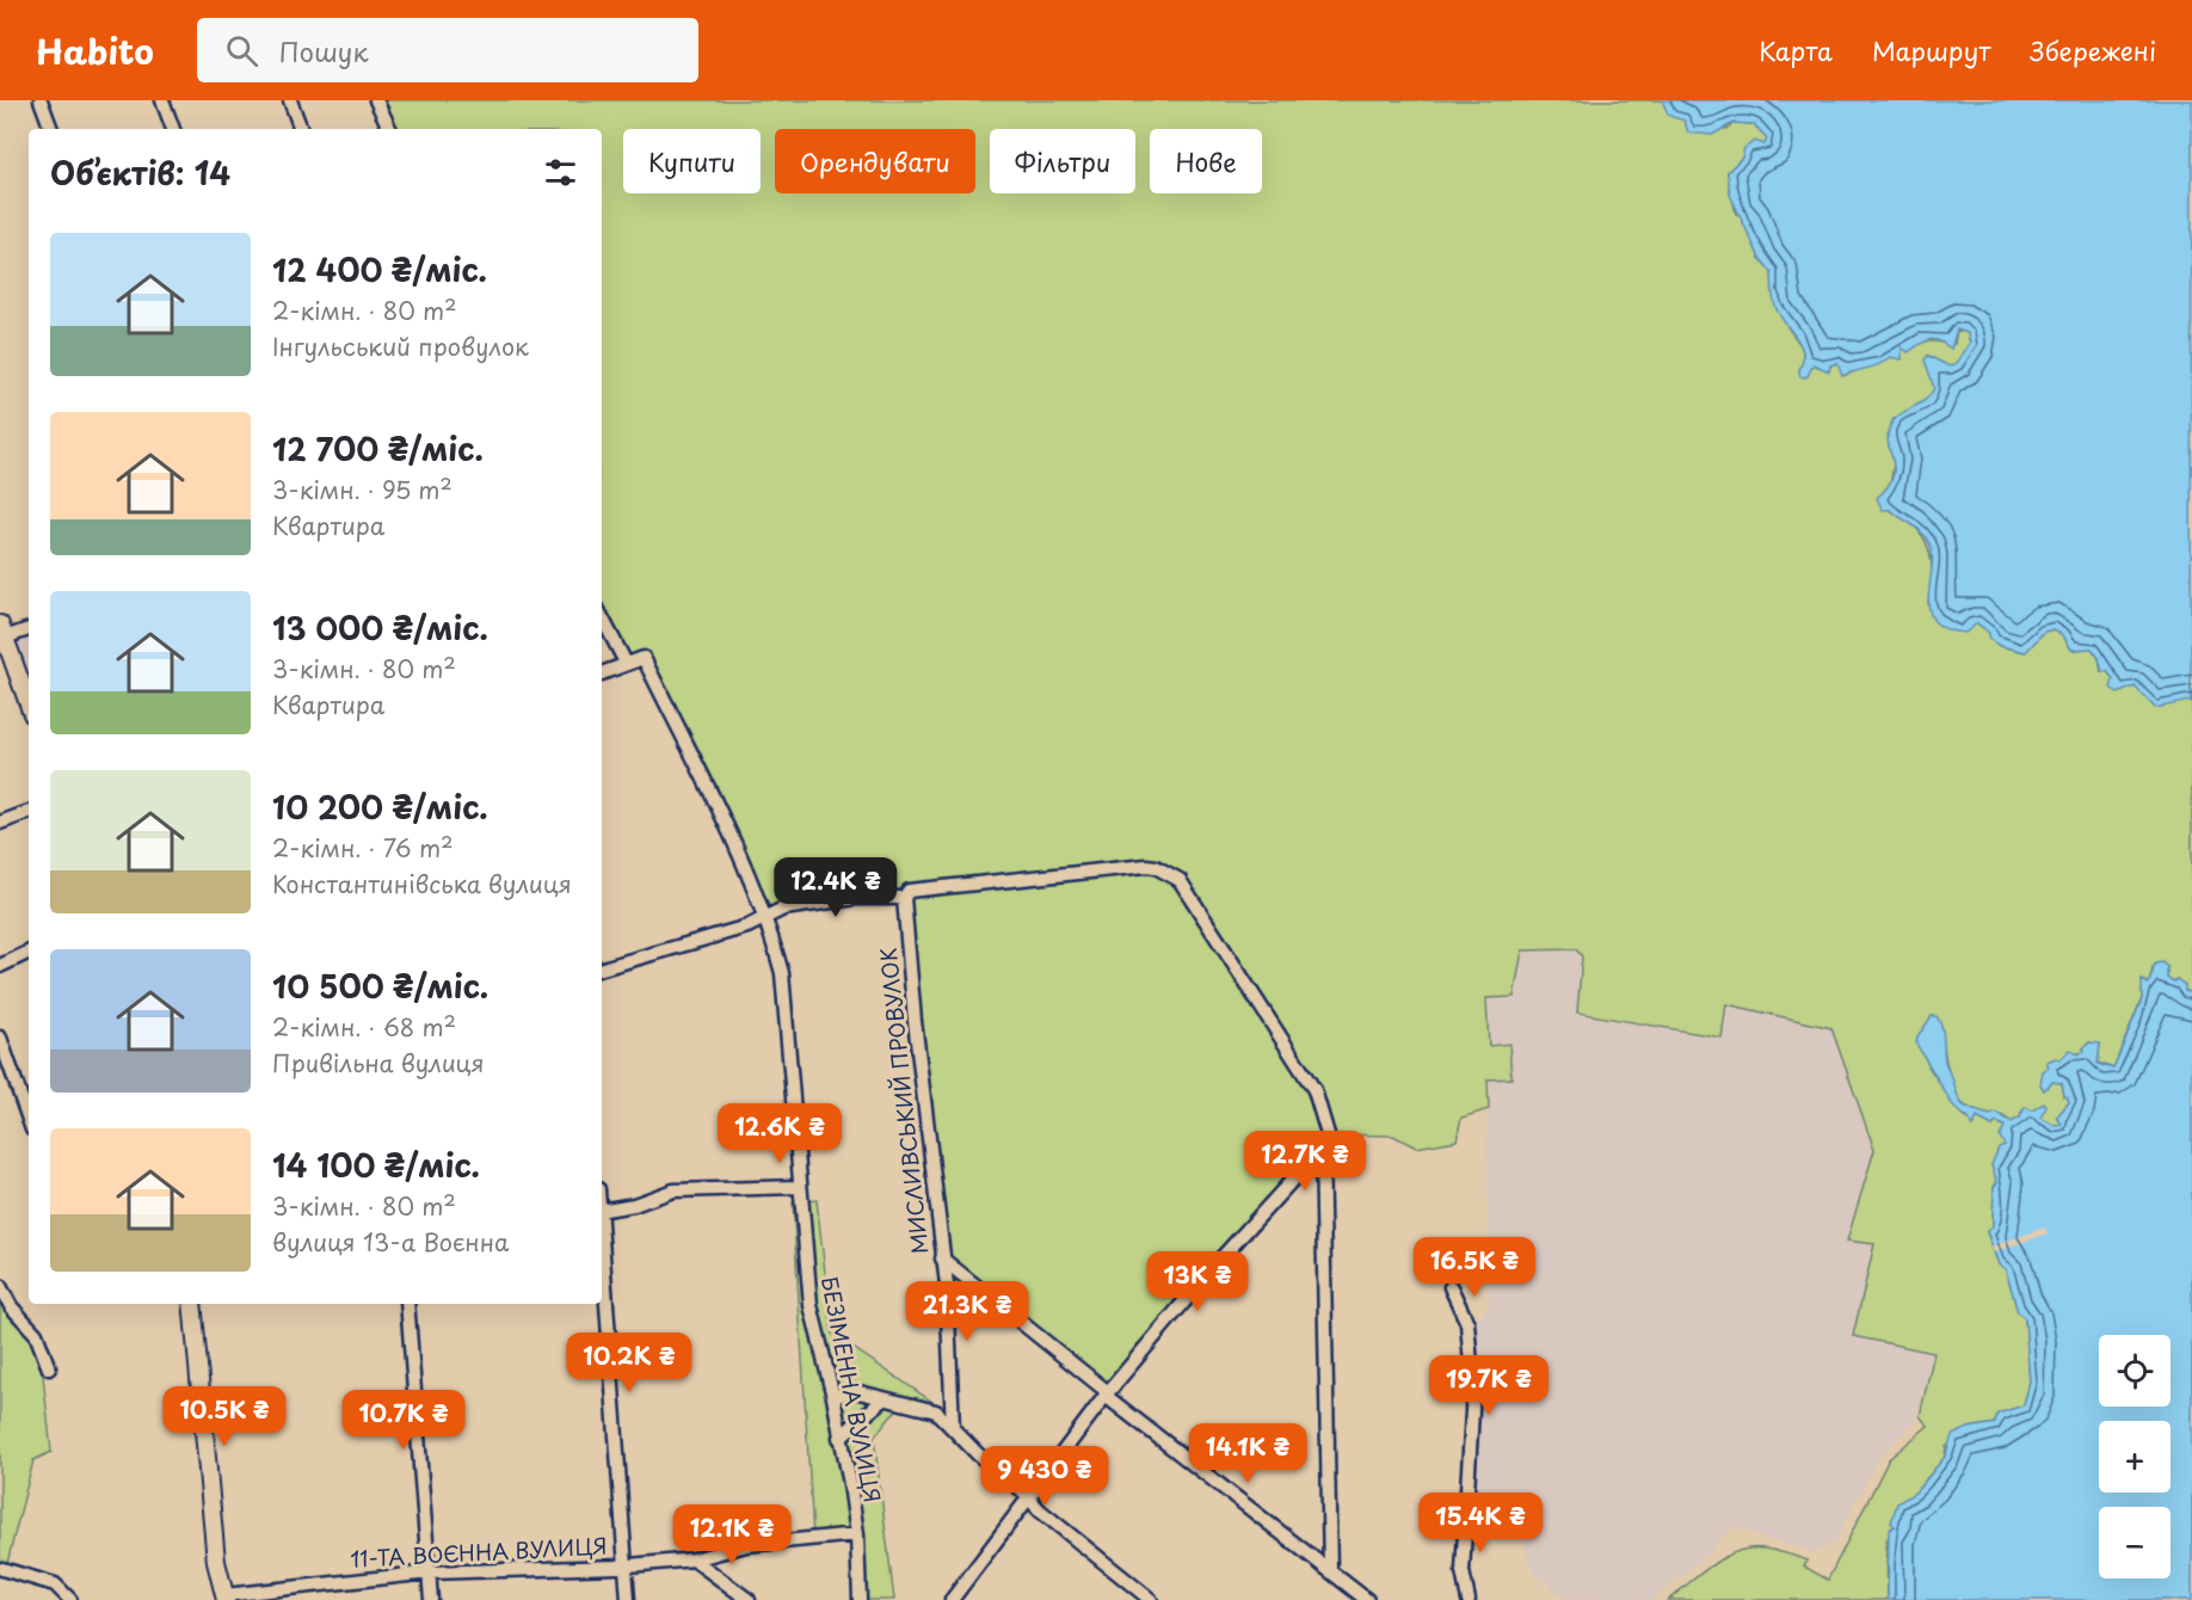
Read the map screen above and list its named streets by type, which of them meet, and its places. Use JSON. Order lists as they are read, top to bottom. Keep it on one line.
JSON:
{"streets":{"street":["МИСЛИВСЬКИЙ ПРОВУЛОК","БЕЗІМЕННА ВУЛИЦЯ","11-ТА ВОЄННА ВУЛИЦЯ"]},"crossings":[["БЕЗІМЕННА ВУЛИЦЯ","11-ТА ВОЄННА ВУЛИЦЯ"]],"page":{"header":"Habito","search":"Пошук","nav":["Карта","Маршрут","Збережені"],"chip":["Купити","Орендувати","Фільтри","Нове"],"heading":"Об’єктів: 14","list":[{"name":"12 400 ₴/міс.","note":"2-кімн. · 80 m² · Інгульський провулок"},{"name":"12 700 ₴/міс.","note":"3-кімн. · 95 m² · Квартира"},{"name":"13 000 ₴/міс.","note":"3-кімн. · 80 m² · Квартира"},{"name":"10 200 ₴/міс.","note":"2-кімн. · 76 m² · Константинівська вулиця"},{"name":"10 500 ₴/міс.","note":"2-кімн. · 68 m² · Привільна вулиця"},{"name":"14 100 ₴/міс.","note":"3-кімн. · 80 m² · вулиця 13-а Воєнна"}],"price":["12.4K ₴","12.6K ₴","12.7K ₴","16.5K ₴","13K ₴","21.3K ₴","10.2K ₴","19.7K ₴","10.5K ₴","10.7K ₴","14.1K ₴","9 430 ₴","15.4K ₴","12.1K ₴"],"map_buttons":["+","−"]}}
